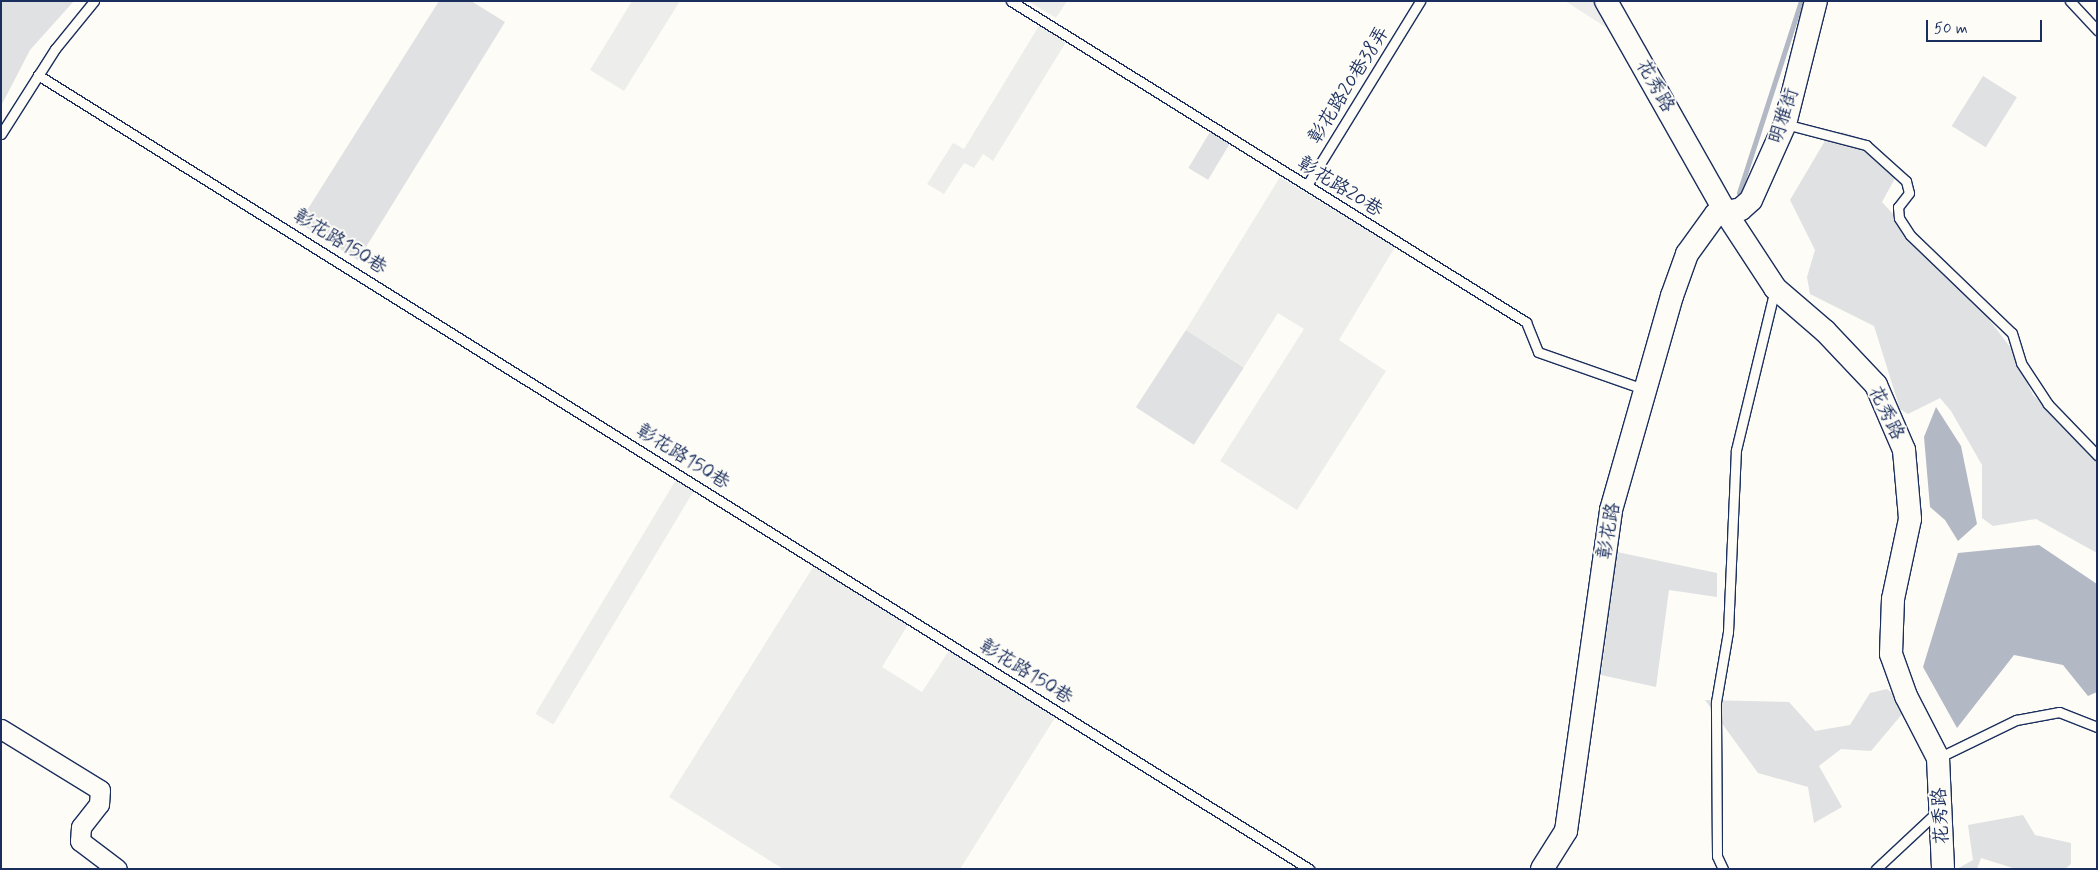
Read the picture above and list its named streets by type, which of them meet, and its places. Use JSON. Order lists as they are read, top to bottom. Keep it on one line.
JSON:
{"streets":{"street":["花秀路","明雅街","彰花路"],"lane":["彰花路20巷38弄","彰花路20巷","彰花路150巷"]},"crossings":[["彰花路20巷38弄","彰花路20巷"],["花秀路","明雅街"],["花秀路","彰花路"],["明雅街","彰花路"],["彰花路20巷","彰花路"]],"scale_bar":"50 m"}
